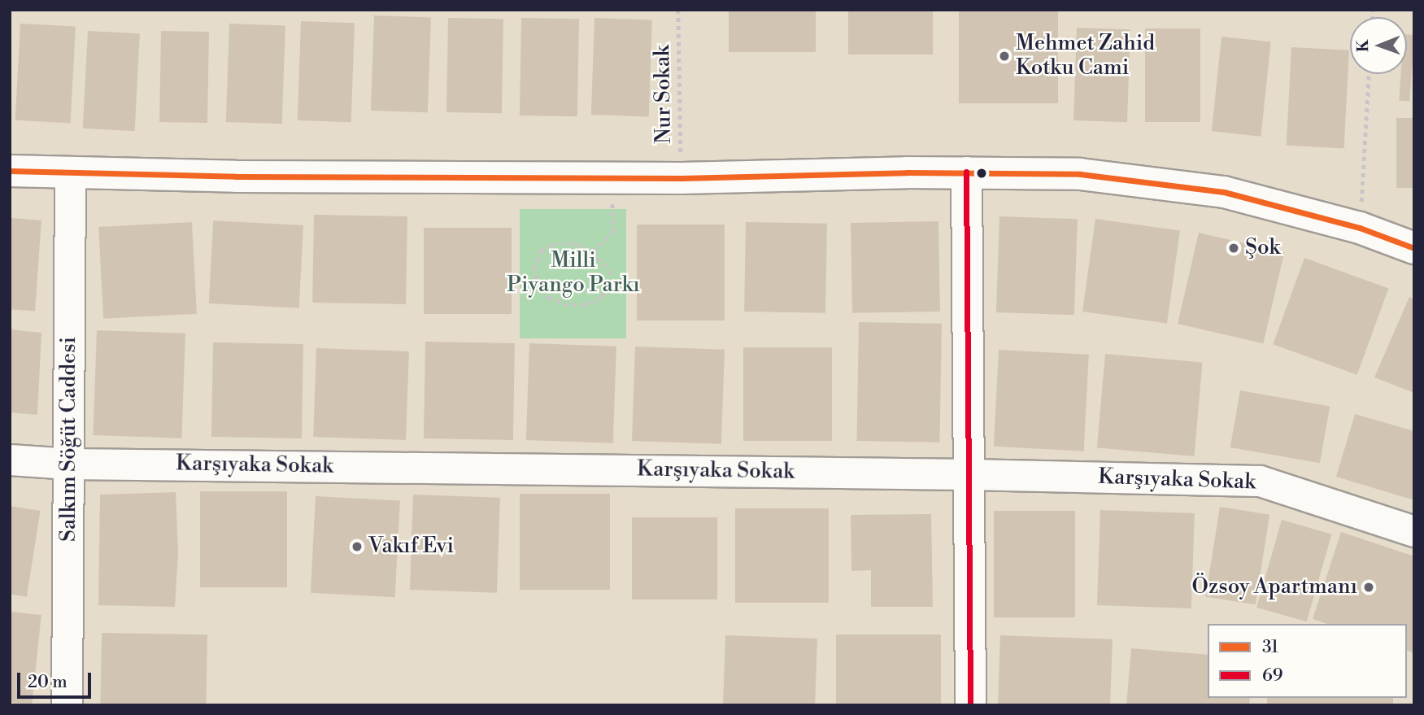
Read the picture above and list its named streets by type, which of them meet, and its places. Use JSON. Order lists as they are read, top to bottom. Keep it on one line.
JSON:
{"streets":{"street":["Salkım Söğüt Caddesi","Karşıyaka Sokak"],"path":["Nur Sokak"]},"crossings":[["Salkım Söğüt Caddesi","Karşıyaka Sokak"]],"parks":["Milli Piyango Parkı"],"places":["Mehmet Zahid Kotku Cami","Şok","Vakıf Evi","Özsoy Apartmanı"],"lines":["transit line 31","transit line 69"],"legend":["31","69"],"scale_bar":"20 m","north":"left"}
